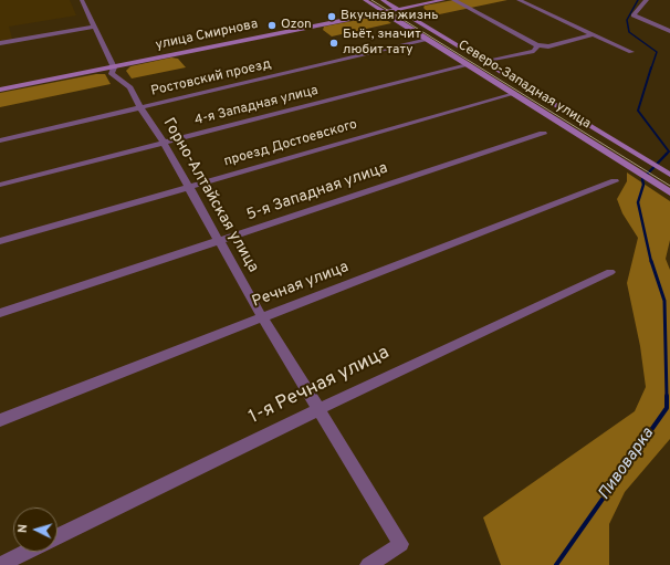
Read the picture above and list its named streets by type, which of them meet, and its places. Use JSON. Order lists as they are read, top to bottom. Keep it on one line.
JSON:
{"streets":{"main road":["улица Смирнова","Северо-Западная улица"],"street":["Ростовский проезд","4-я Западная улица","проезд Достоевского","5-я Западная улица","Горно-Алтайская улица","Речная улица","1-я Речная улица"]},"crossings":[["улица Смирнова","Северо-Западная улица"],["улица Смирнова","Горно-Алтайская улица"],["Ростовский проезд","Северо-Западная улица"],["Ростовский проезд","Горно-Алтайская улица"],["Северо-Западная улица","4-я Западная улица"],["Северо-Западная улица","проезд Достоевского"],["4-я Западная улица","Горно-Алтайская улица"],["проезд Достоевского","Горно-Алтайская улица"],["5-я Западная улица","Горно-Алтайская улица"],["Горно-Алтайская улица","Речная улица"],["Горно-Алтайская улица","1-я Речная улица"]],"water":["Пивоварка"],"places":["Вкучная жизнь","Ozon","Бьёт, значит любит тату"],"north":"left"}
